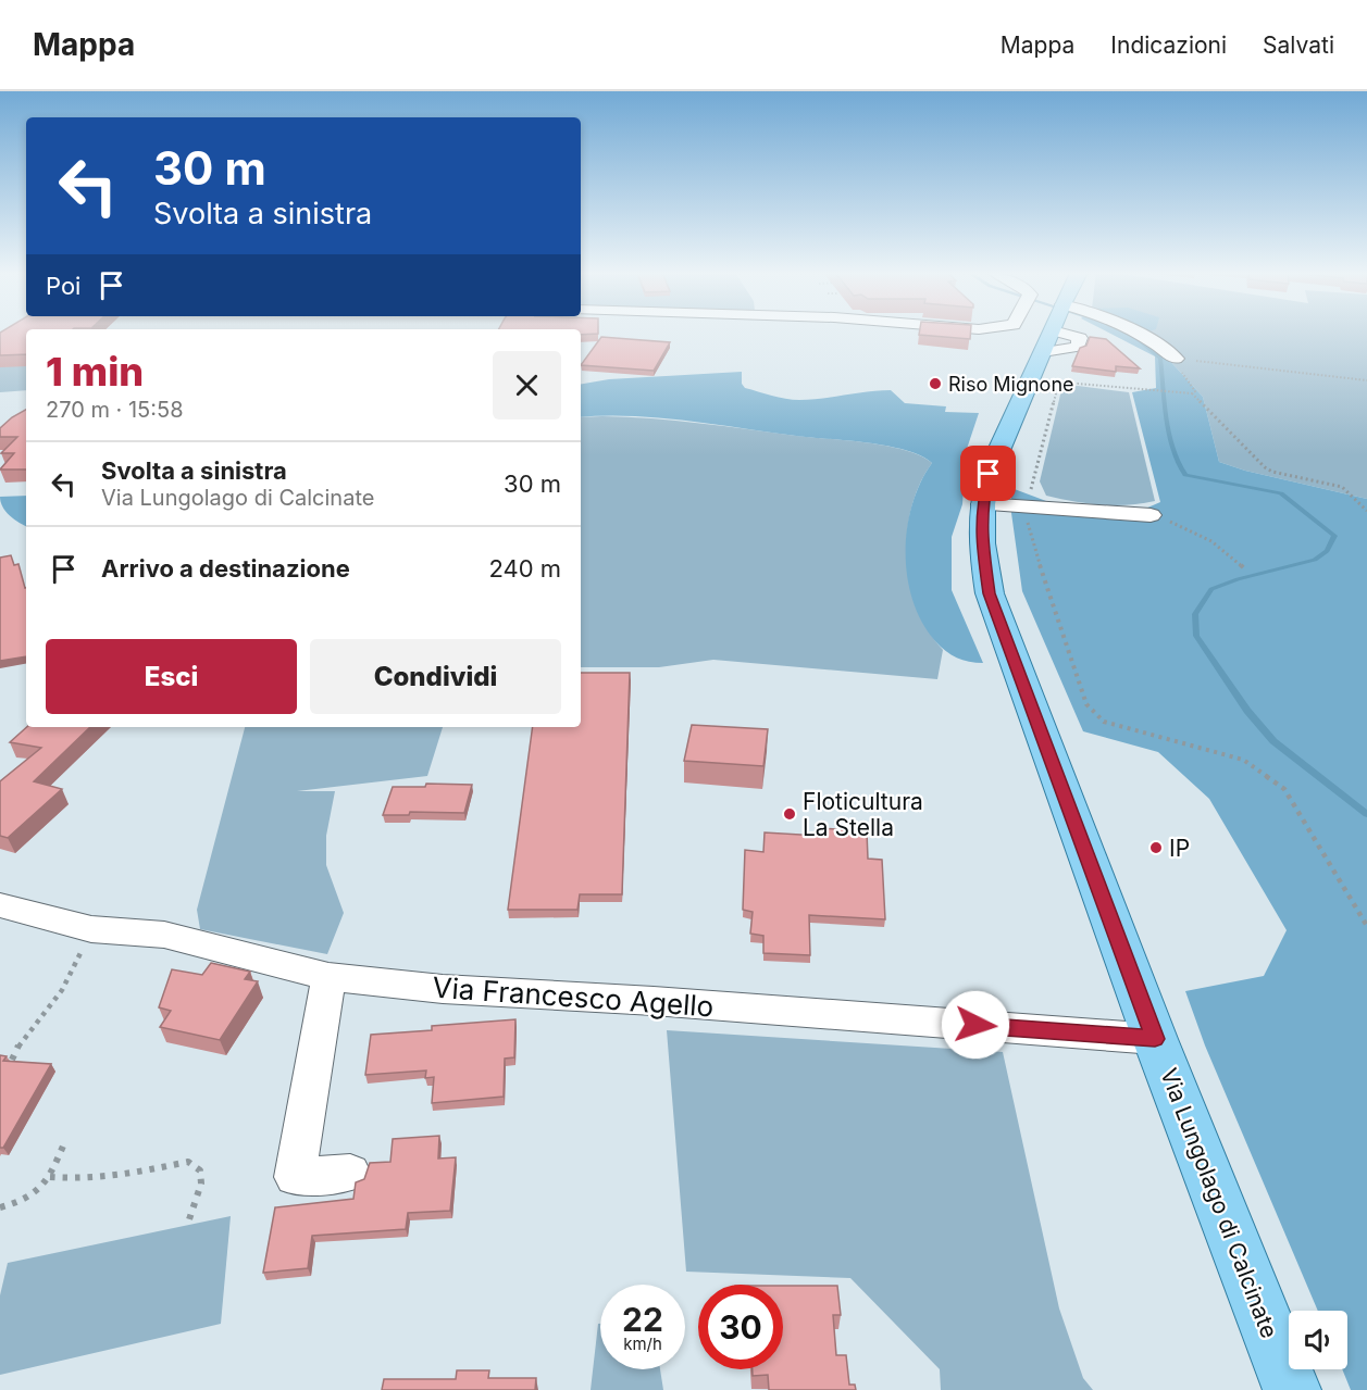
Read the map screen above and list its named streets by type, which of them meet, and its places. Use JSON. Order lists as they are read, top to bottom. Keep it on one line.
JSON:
{"streets":{"main road":["Via Lungolago di Calcinate"],"street":["Via Francesco Agello"]},"crossings":[["Via Francesco Agello","Via Lungolago di Calcinate"]],"places":["Riso Mignone","Floticultura La Stella","IP"],"page":{"header":"Mappa","nav":["Mappa","Indicazioni","Salvati"],"turn":["30 m","Svolta a sinistra"],"then":"Poi","heading":["1 min","270 m · 15:58"],"list":[{"name":"Svolta a sinistra","note":"Via Lungolago di Calcinate","value":"30 m"},{"name":"Arrivo a destinazione","value":"240 m"}],"buttons":["Esci","Condividi"],"speed":"22 km/h","limit":"30"}}
